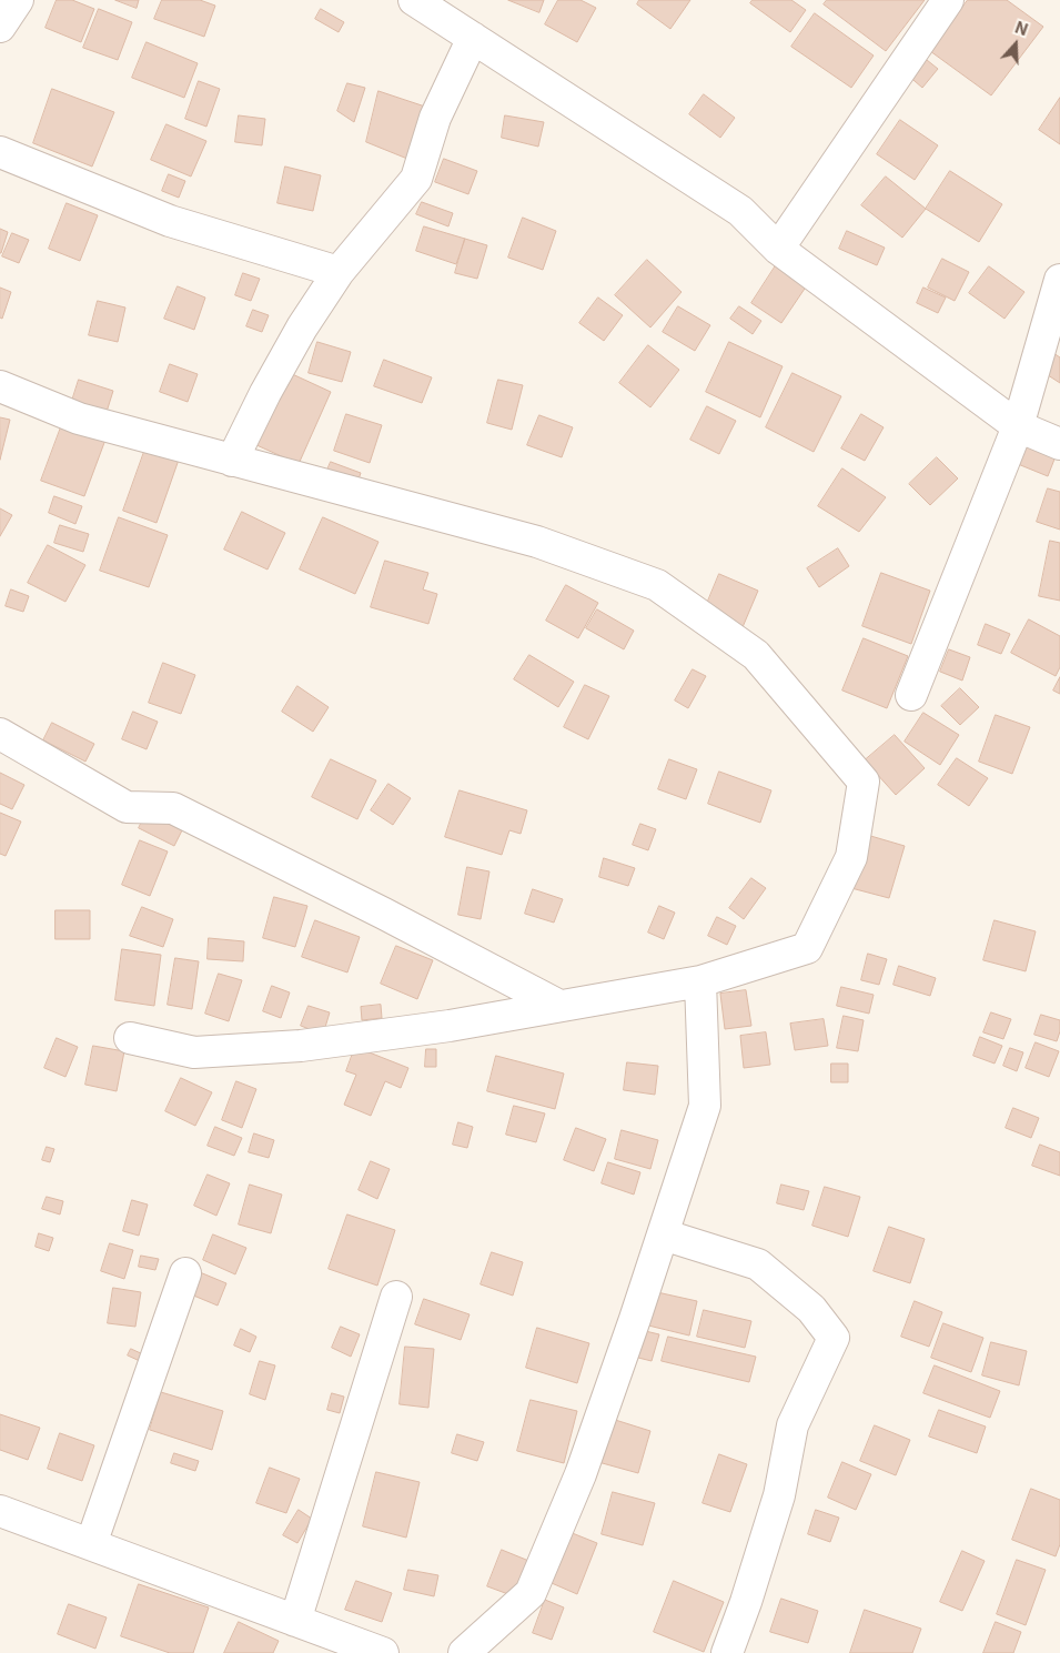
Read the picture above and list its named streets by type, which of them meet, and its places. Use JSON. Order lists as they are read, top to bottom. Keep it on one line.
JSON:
{"north":"top"}
